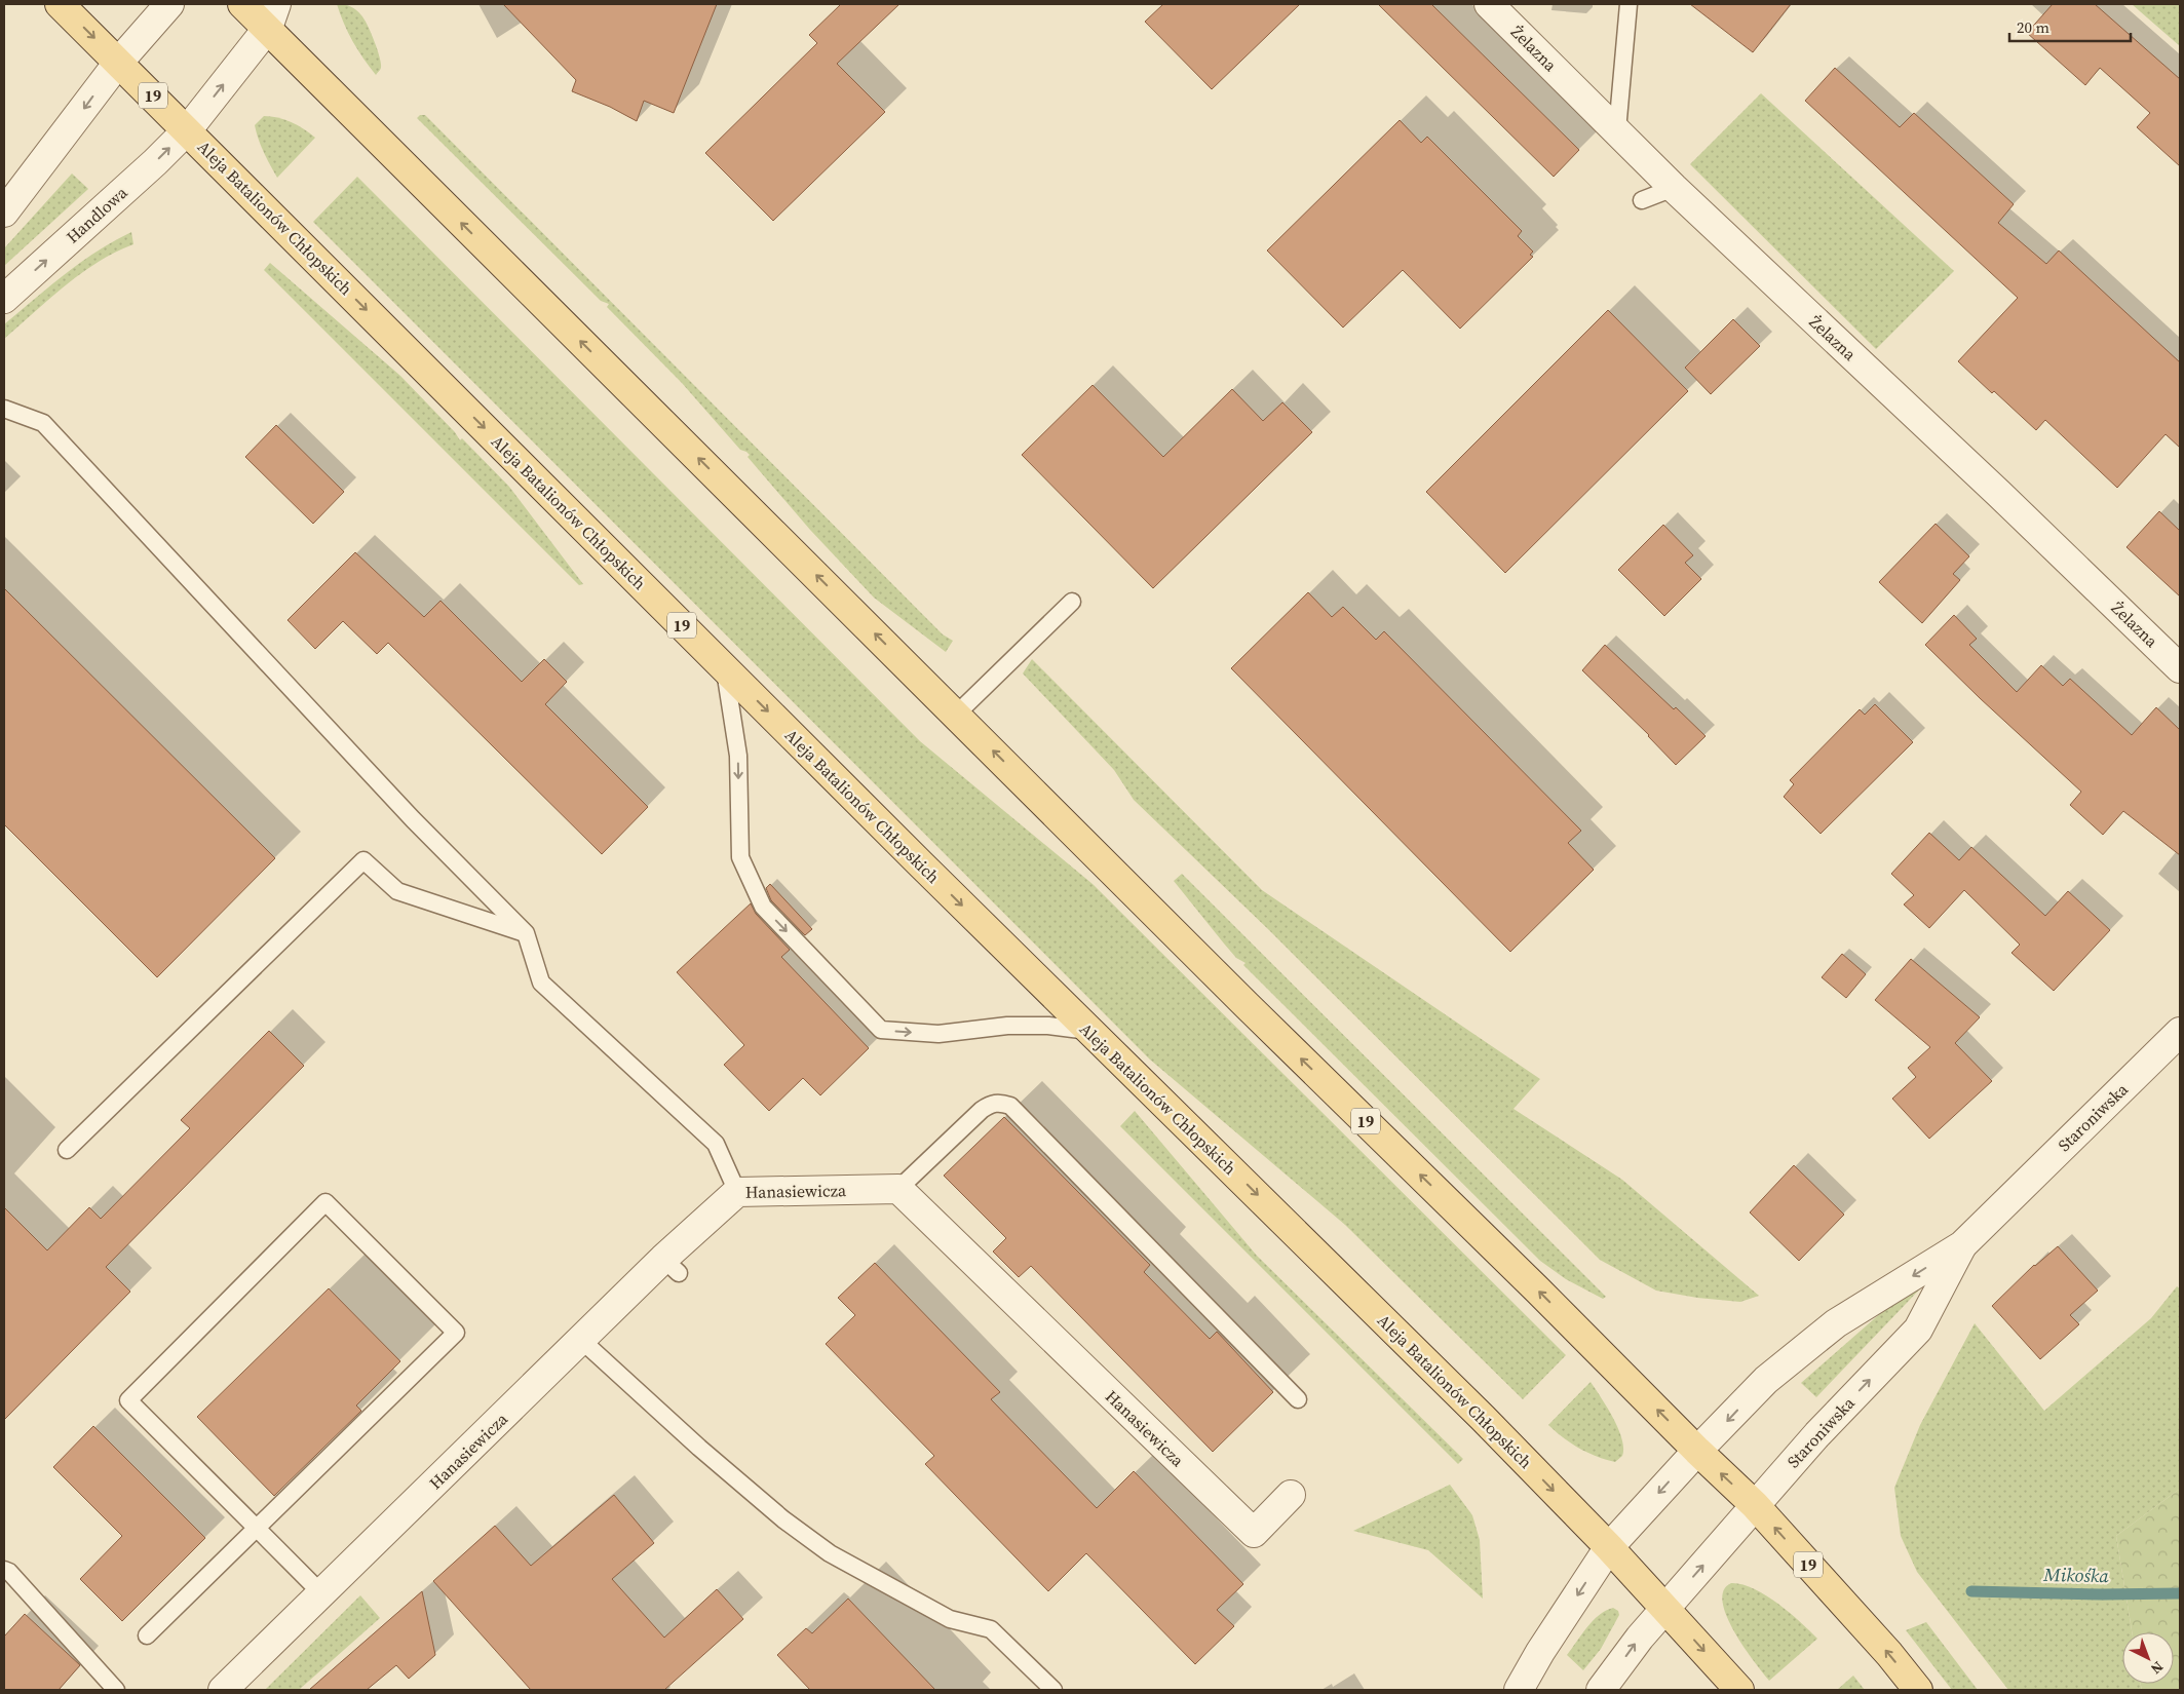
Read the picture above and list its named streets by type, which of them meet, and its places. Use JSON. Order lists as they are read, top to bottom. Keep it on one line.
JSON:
{"streets":{"main road":["19","Aleja Batalionów Chłopskich"],"street":["Żelazna","Handlowa","Staroniwska","Hanasiewicza"]},"crossings":[["19","Handlowa"],["19","Aleja Batalionów Chłopskich"],["19","Staroniwska"],["Handlowa","Aleja Batalionów Chłopskich"],["Aleja Batalionów Chłopskich","Staroniwska"]],"water":["Mikośka"],"scale_bar":"20 m","north":"bottom right"}
